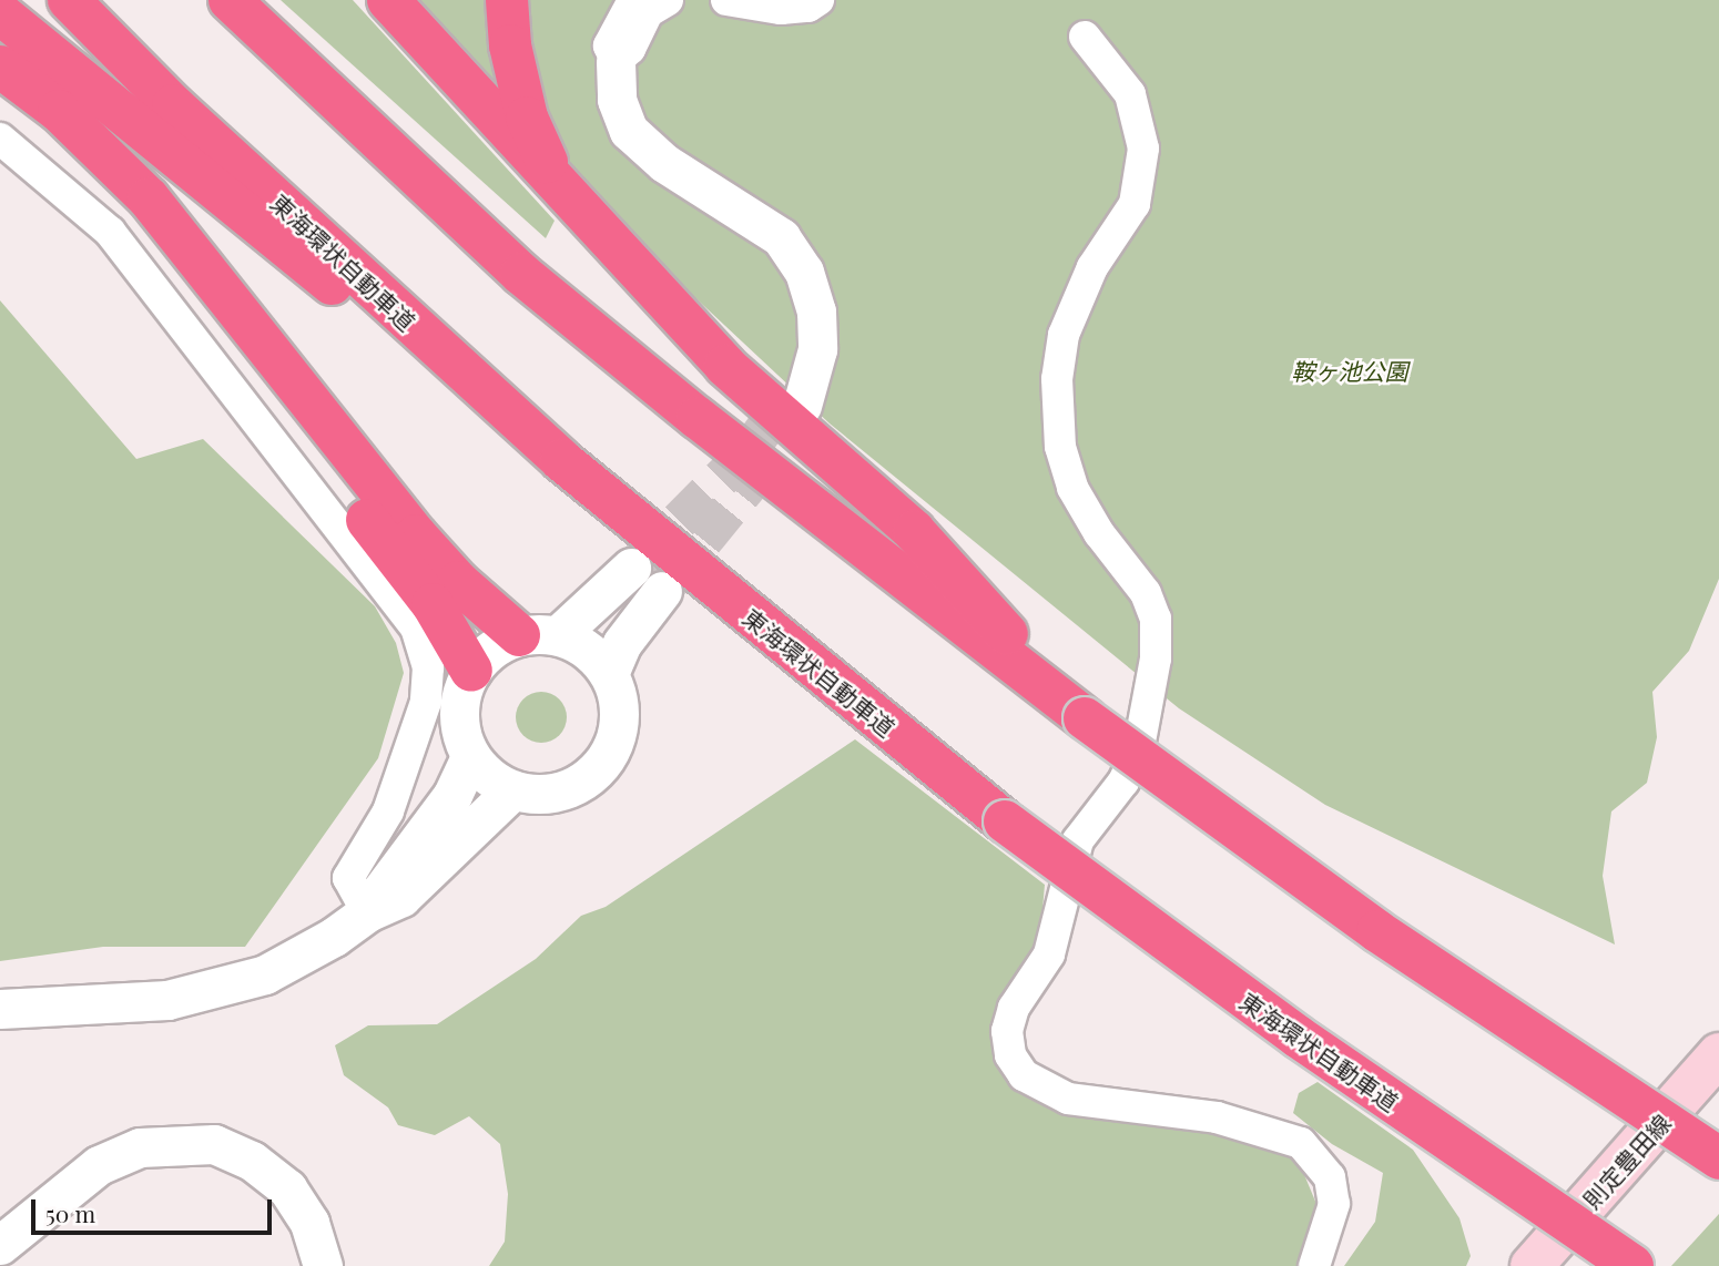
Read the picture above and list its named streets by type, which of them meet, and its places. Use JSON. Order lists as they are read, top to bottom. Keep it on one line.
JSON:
{"streets":{"highway":["東海環状自動車道"],"main road":["則定豊田線"]},"parks":["鞍ヶ池公園"],"scale_bar":"50 m"}
